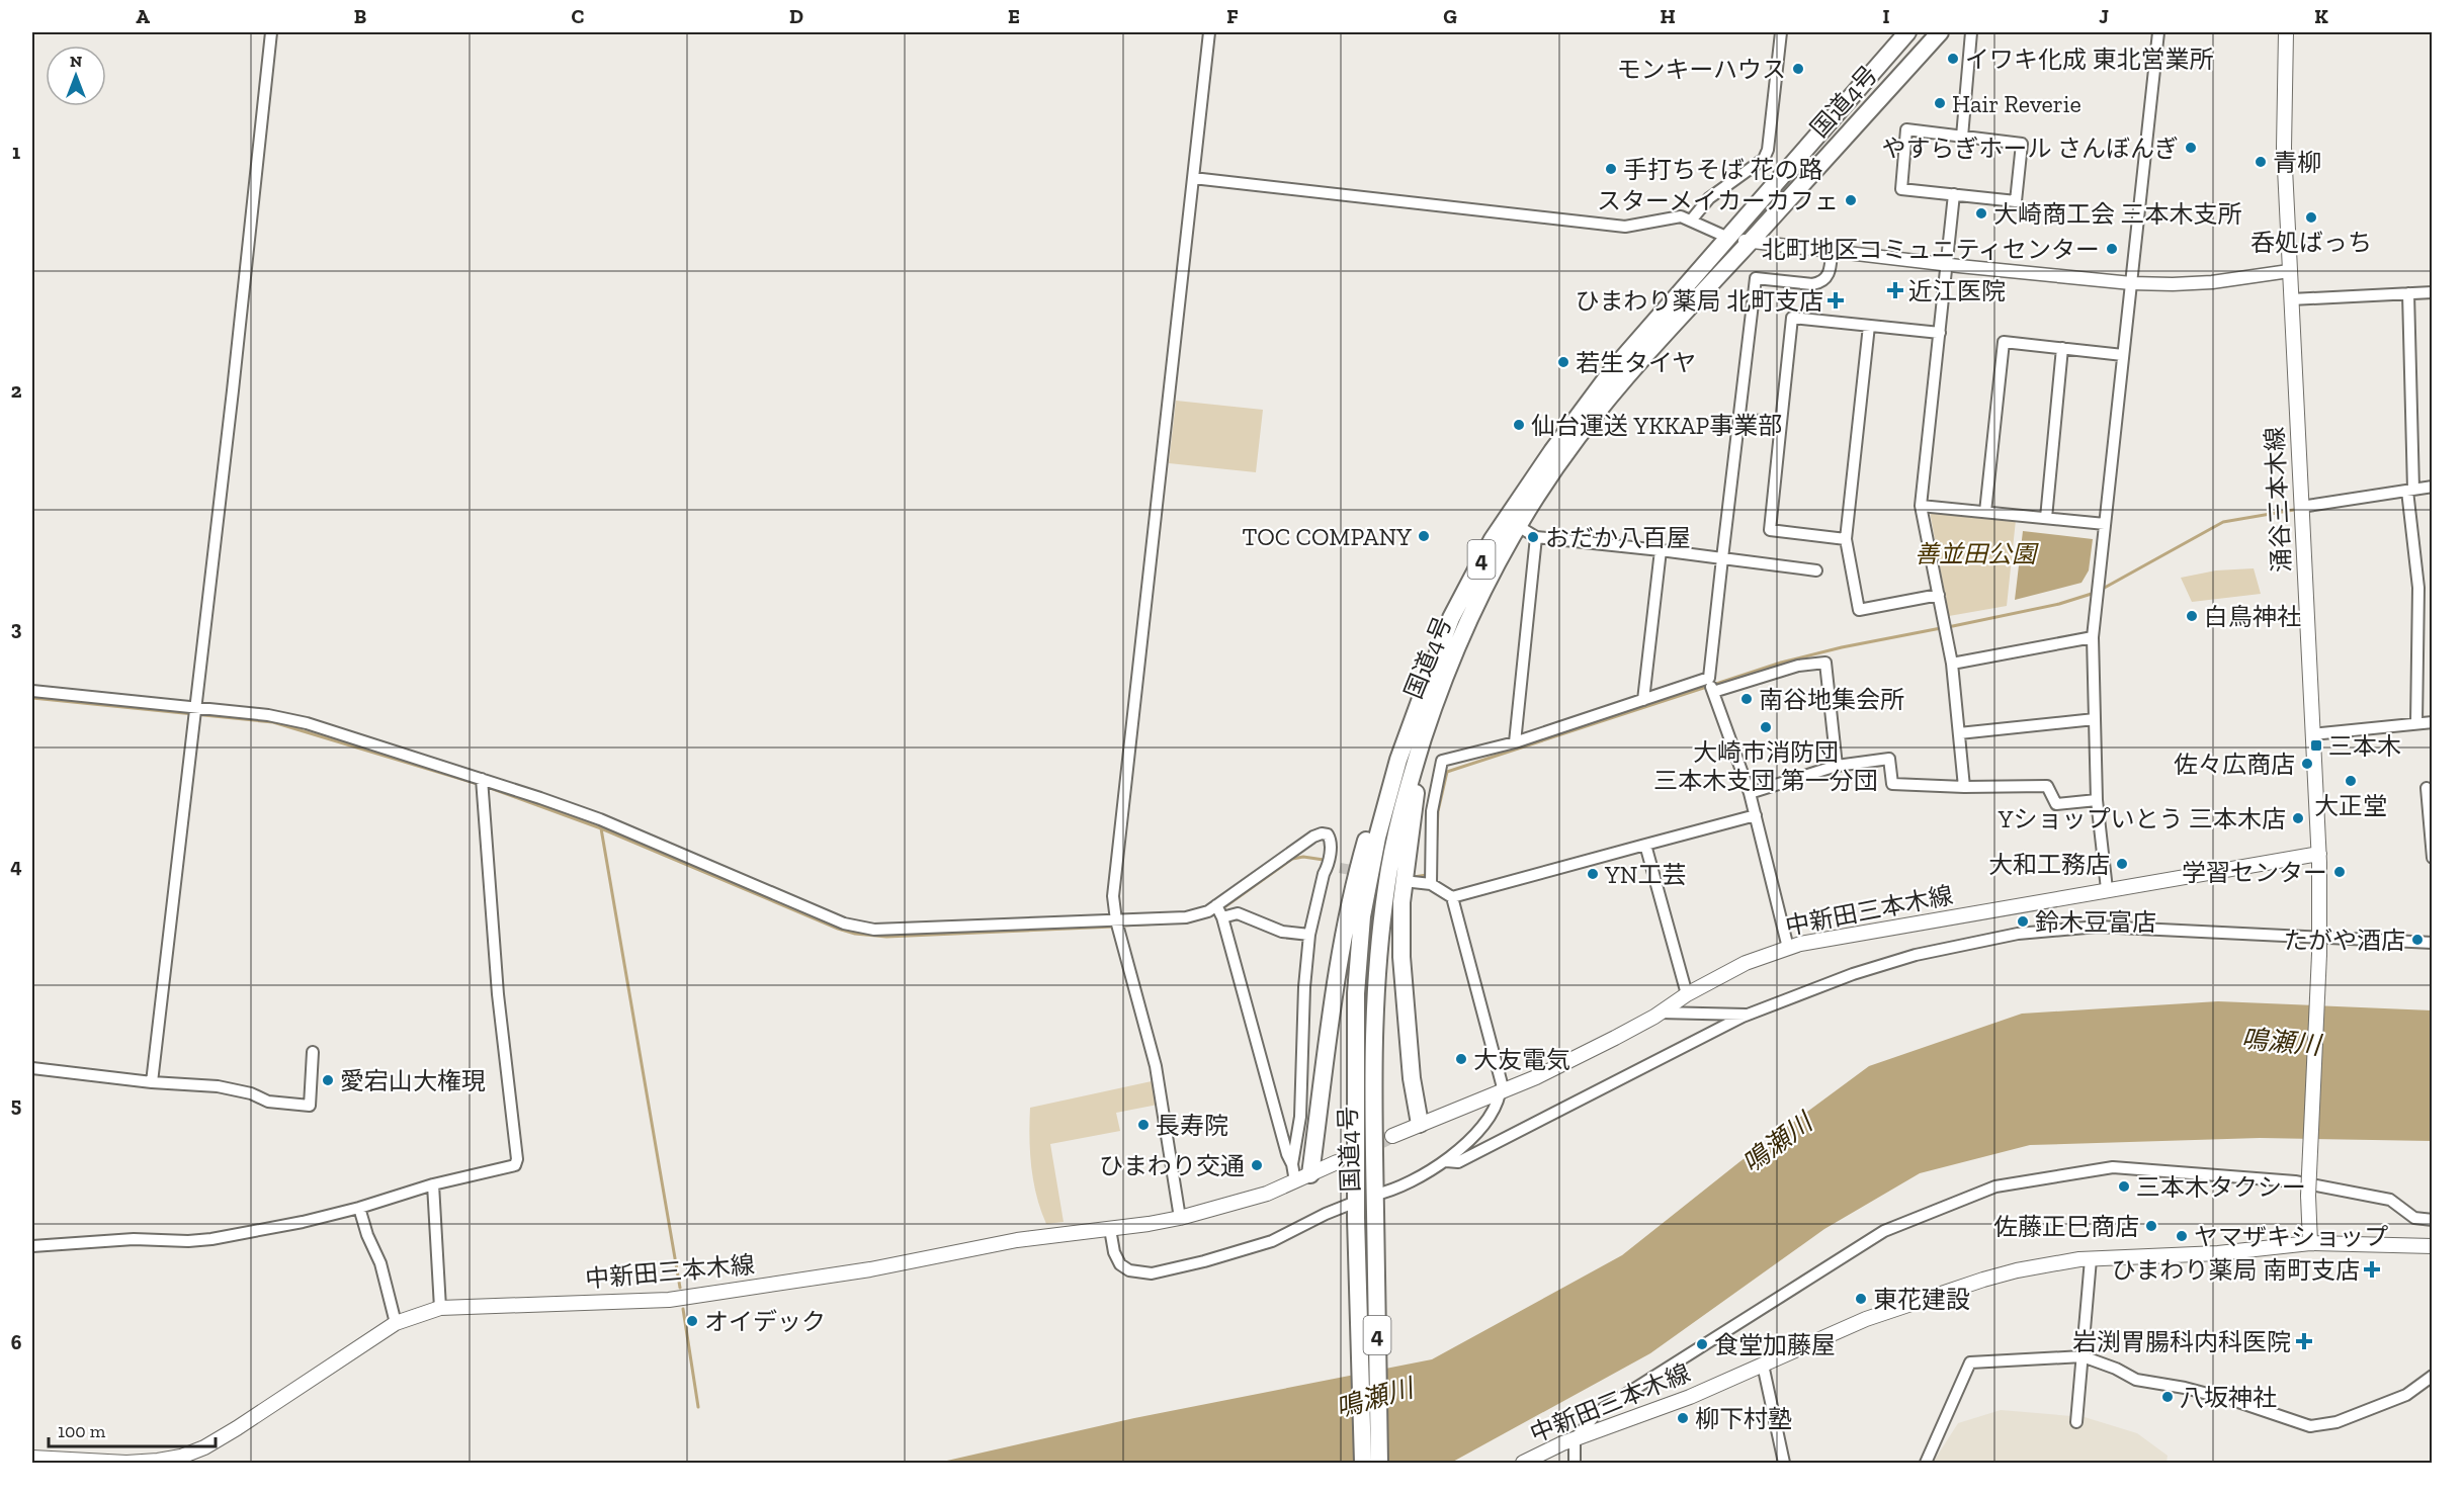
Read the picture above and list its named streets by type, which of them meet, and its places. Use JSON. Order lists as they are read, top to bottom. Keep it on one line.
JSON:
{"streets":{"highway":["国道4号","4"],"main road":["涌谷三本木線","中新田三本木線"]},"crossings":[["涌谷三本木線","中新田三本木線"]],"water":["鳴瀬川"],"parks":["善並田公園"],"places":{"other":["イワキ化成 東北営業所","モンキーハウス","Hair Reverie","やすらぎホール さんぼんぎ","青柳","手打ちそば 花の路","スターメイカーカフェ","大崎商工会 三本木支所","呑処ばっち","北町地区コミュニティセンター","若生タイヤ","仙台運送 YKKAP事業部","TOC COMPANY","おだか八百屋","白鳥神社","南谷地集会所","大崎市消防団 三本木支団 第一分団","佐々広商店","大正堂","Yショップいとう 三本木店","大和工務店","学習センター","YN工芸","鈴木豆富店","たがや酒店","大友電気","愛宕山大権現","長寿院","ひまわり交通","三本木タクシー","佐藤正巳商店","ヤマザキショップ","東花建設","オイデック","食堂加藤屋","八坂神社","柳下村塾"],"health":["近江医院","ひまわり薬局 北町支店","ひまわり薬局 南町支店","岩渕胃腸科内科医院"],"transit":["三本木"]},"scale_bar":"100 m","north":"top","grid":{"columns":["A","B","C","D","E","F","G","H","I","J","K"],"rows":["1","2","3","4","5","6"]}}
